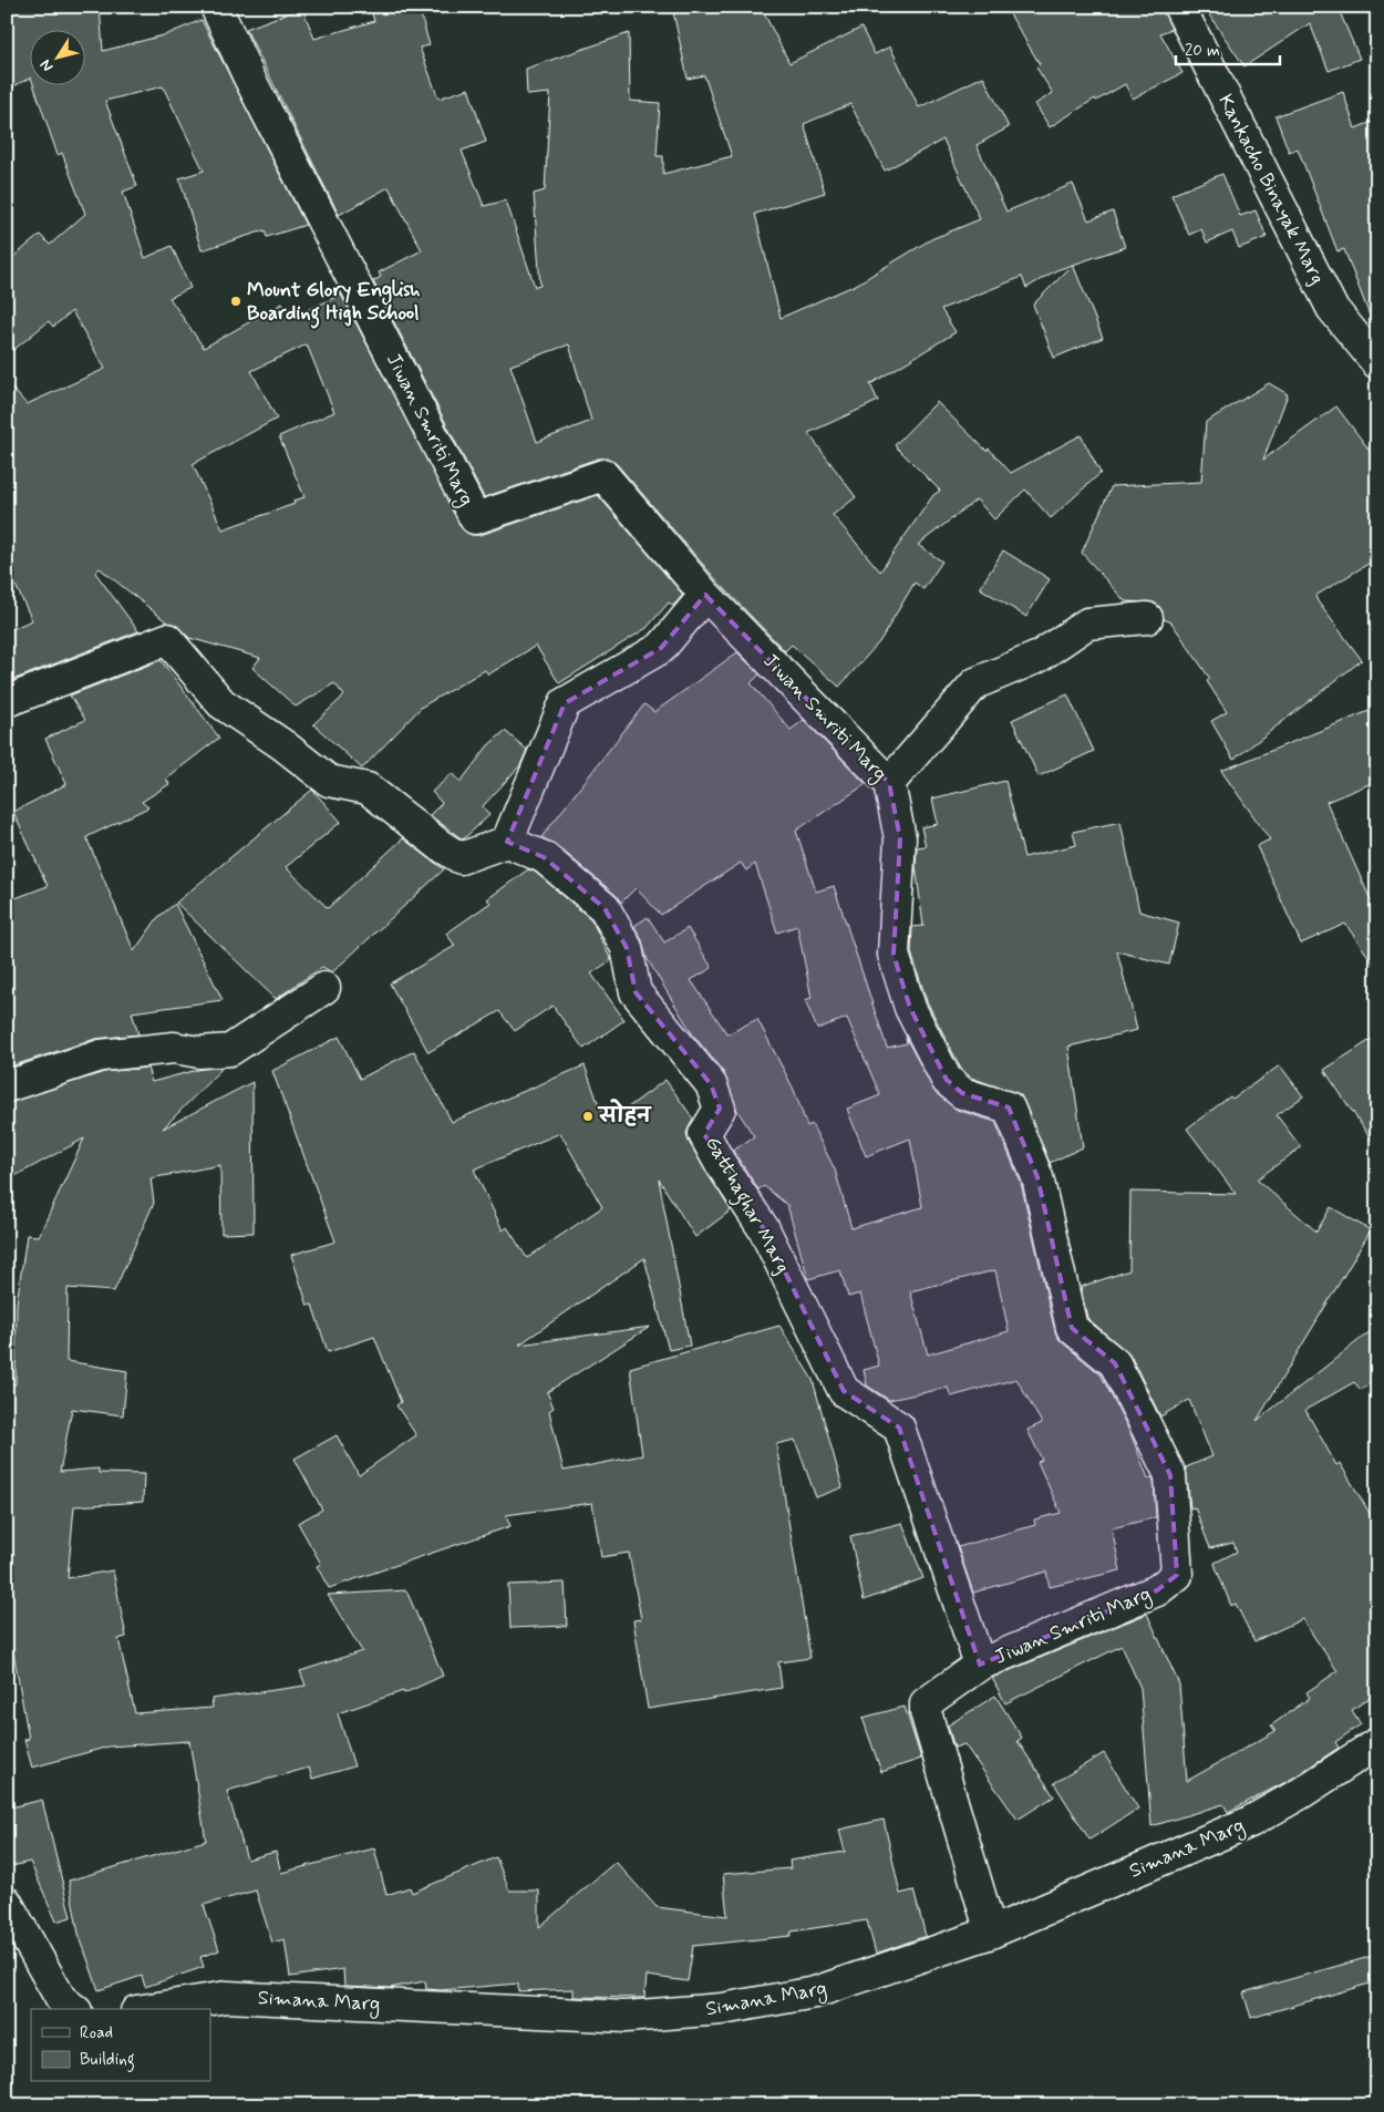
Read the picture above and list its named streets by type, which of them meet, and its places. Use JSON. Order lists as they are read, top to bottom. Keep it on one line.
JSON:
{"streets":{"street":["Kankacho Binayak Marg","Jiwan Smriti Marg","Gatthaghar Marg","Simana Marg"]},"crossings":[["Jiwan Smriti Marg","Gatthaghar Marg"],["Jiwan Smriti Marg","Simana Marg"]],"places":["Mount Glory English Boarding High School","सोहन"],"legend":["Road","Building"],"scale_bar":"20 m","north":"bottom left"}
